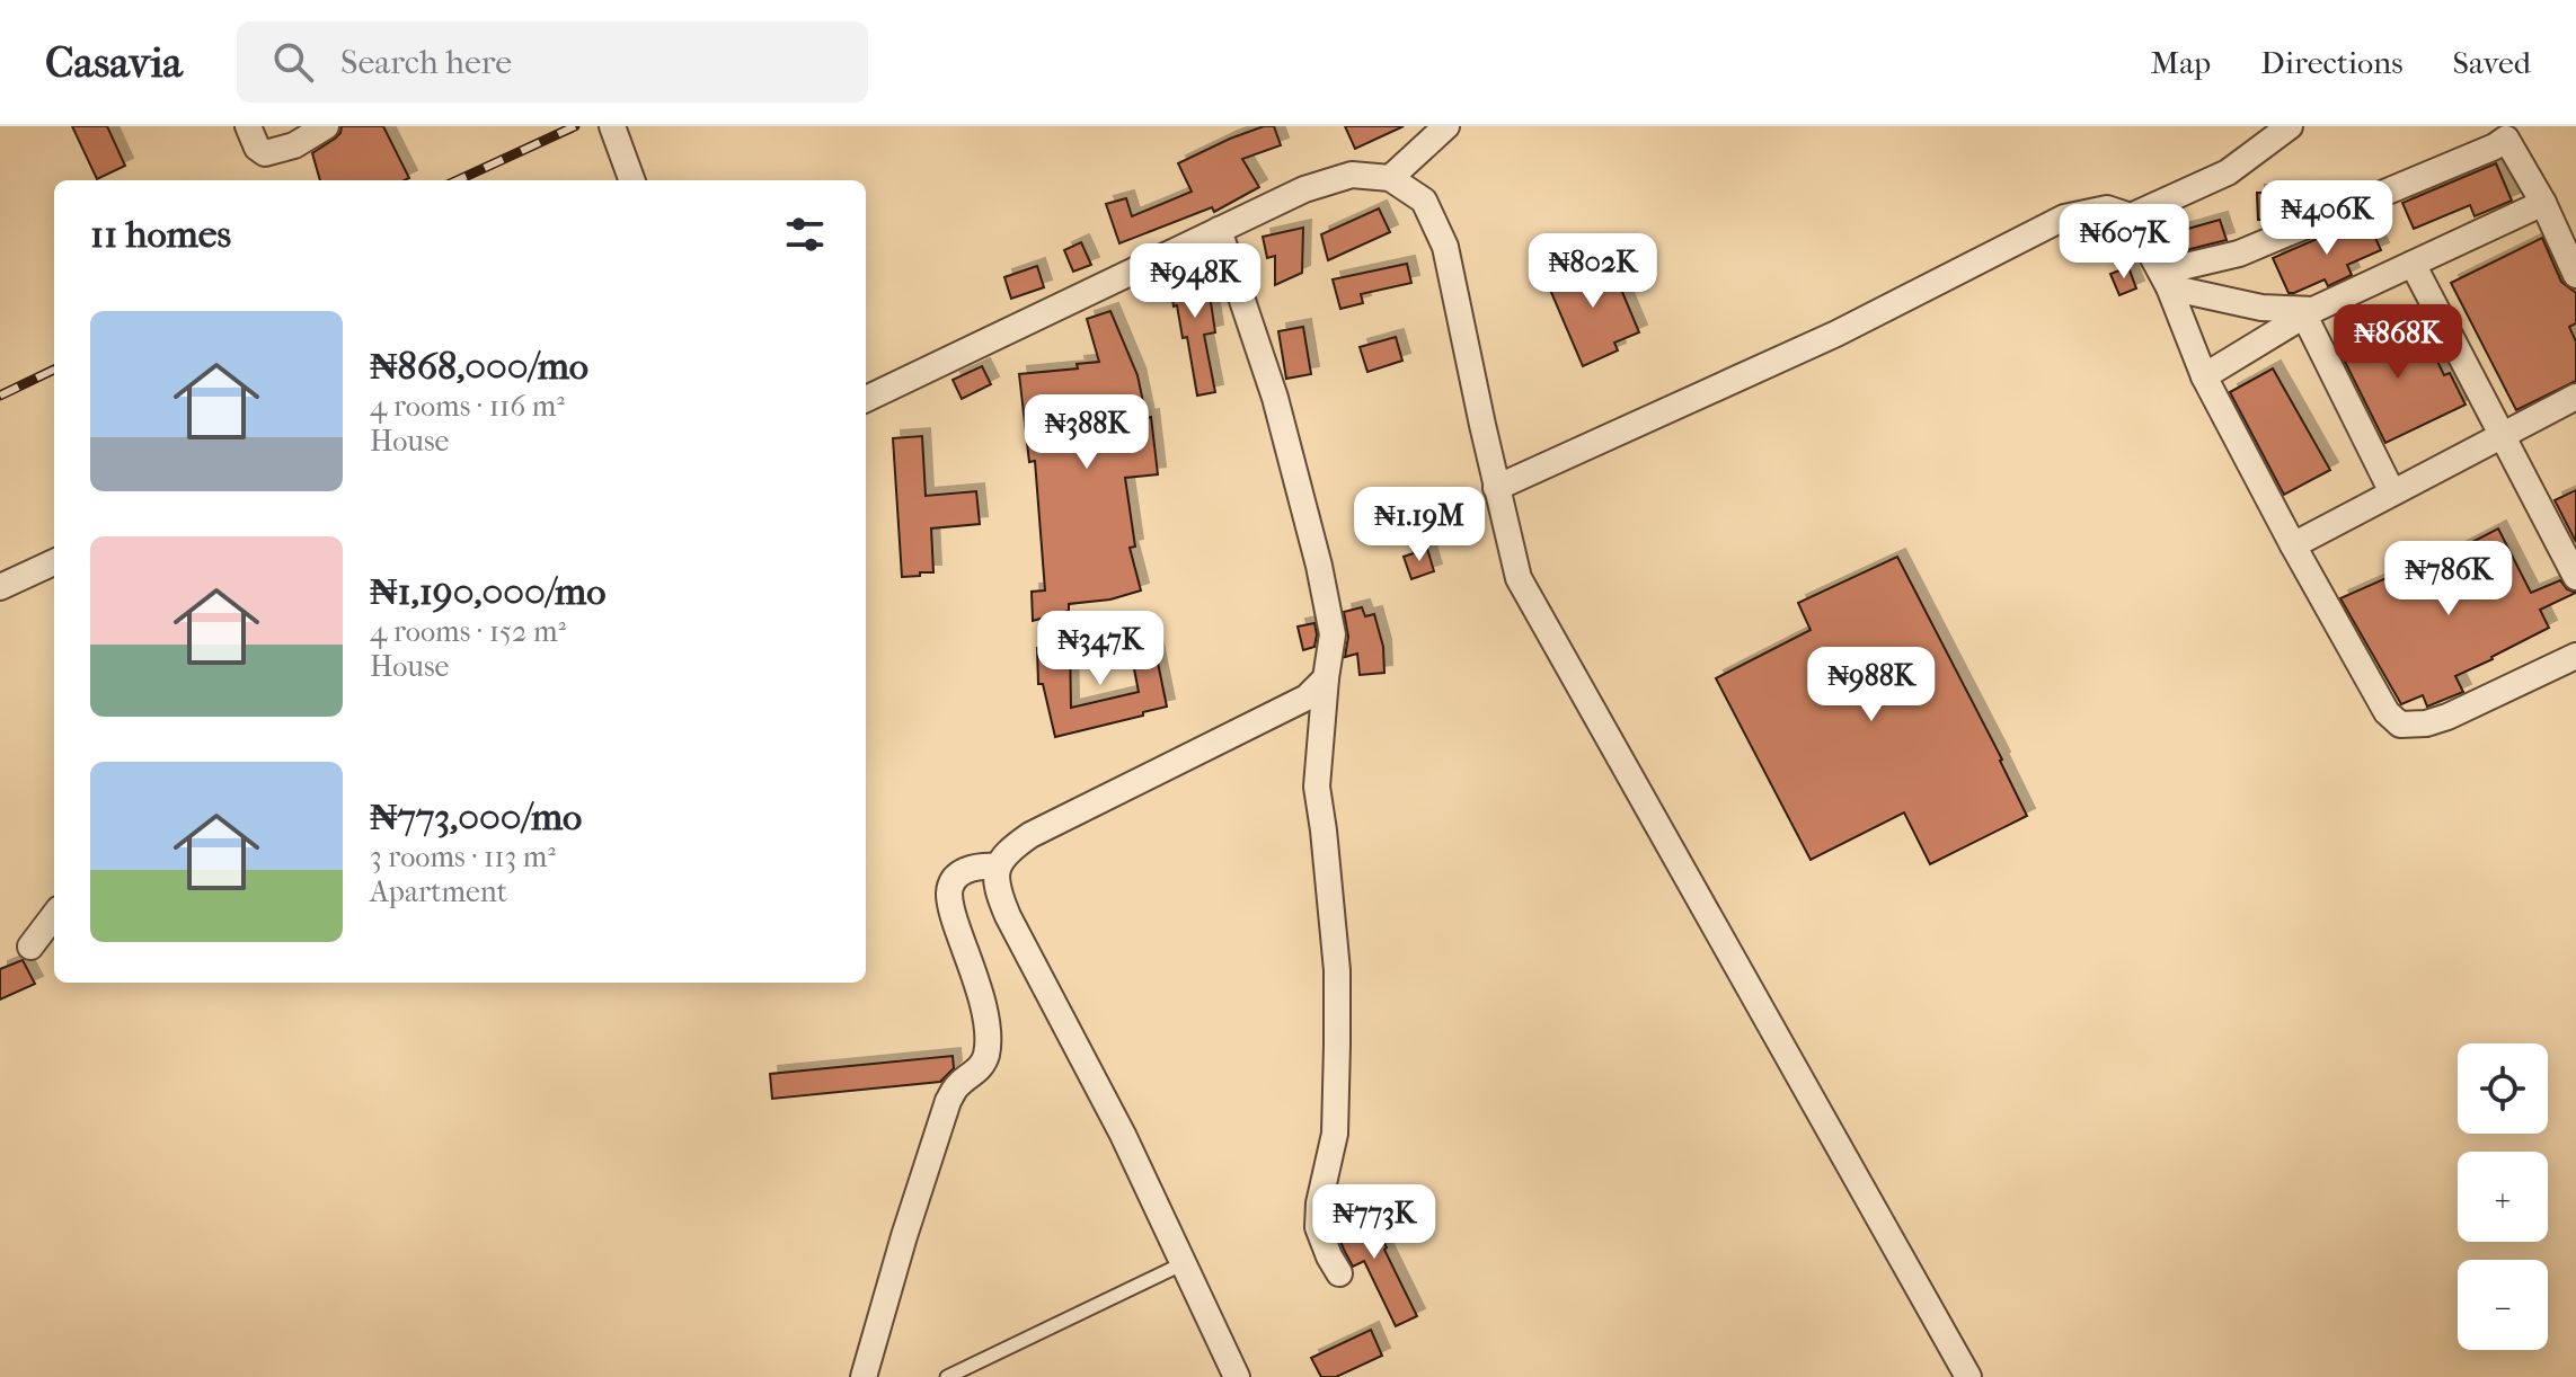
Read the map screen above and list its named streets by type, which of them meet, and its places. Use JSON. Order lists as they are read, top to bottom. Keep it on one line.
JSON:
{"page":{"header":"Casavia","search":"Search here","nav":["Map","Directions","Saved"],"price":["₦406K","₦607K","₦802K","₦948K","₦868K","₦388K","₦1.19M","₦786K","₦347K","₦988K","₦773K"],"heading":"11 homes","list":[{"name":"₦868,000/mo","note":"4 rooms · 116 m² · House"},{"name":"₦1,190,000/mo","note":"4 rooms · 152 m² · House"},{"name":"₦773,000/mo","note":"3 rooms · 113 m² · Apartment"}],"map_buttons":["+","−"]}}
